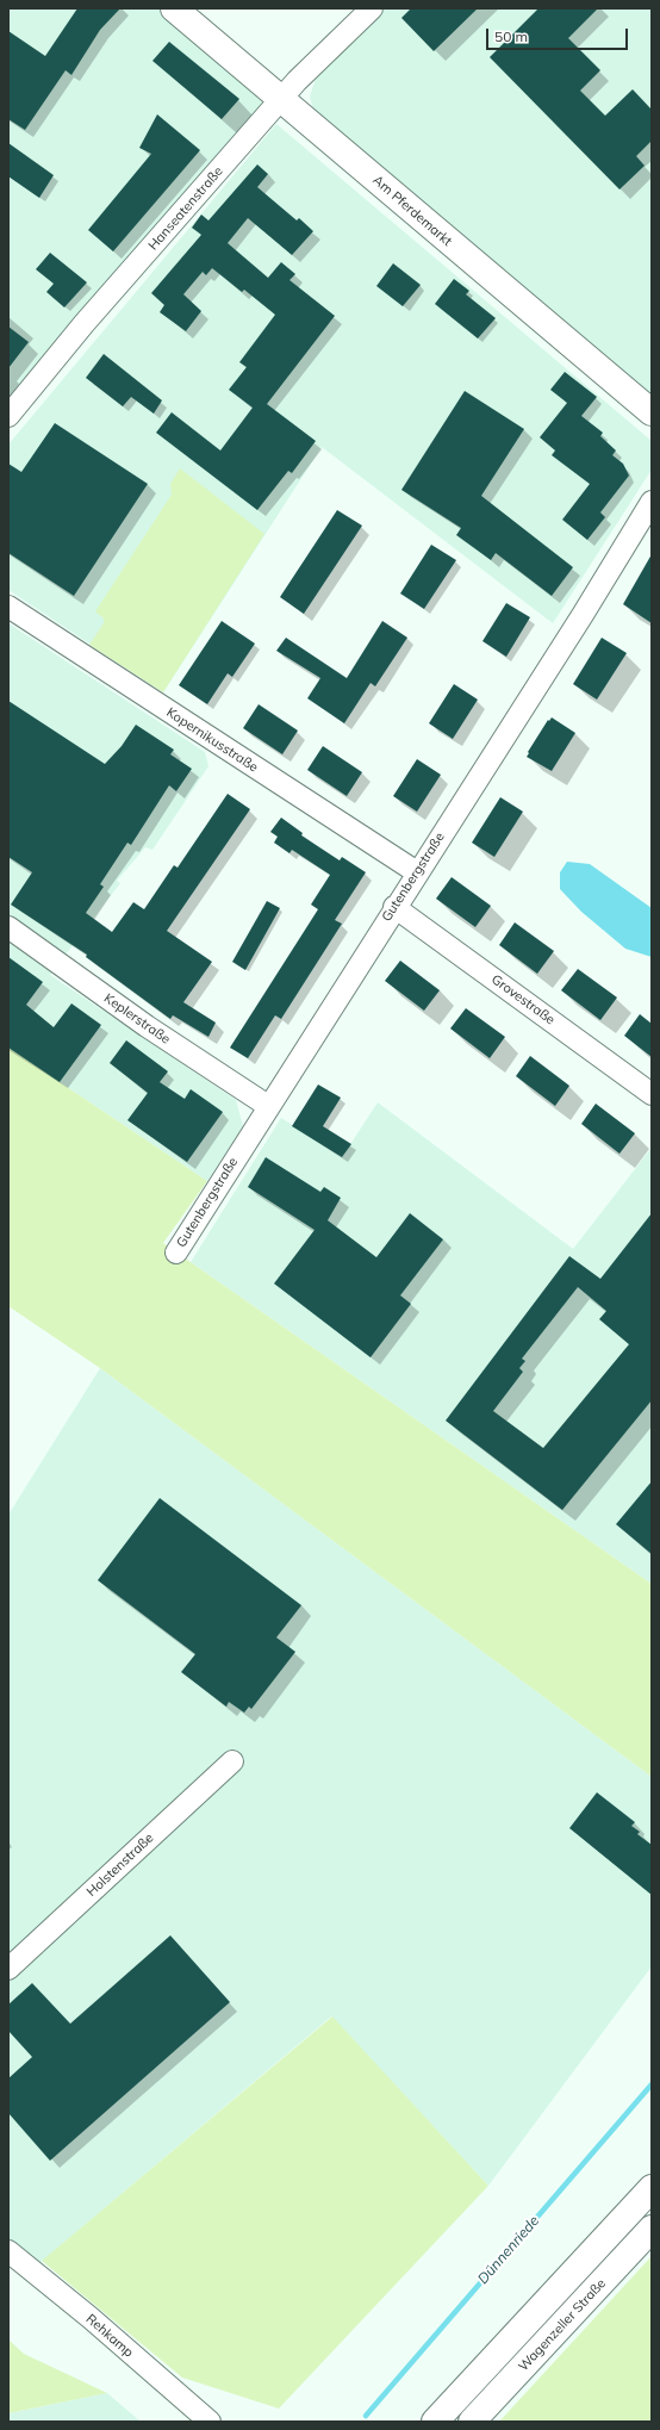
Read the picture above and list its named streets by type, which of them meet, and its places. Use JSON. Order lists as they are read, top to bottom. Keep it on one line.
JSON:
{"streets":{"street":["Hanseatenstraße","Am Pferdemarkt","Kopernikusstraße","Gutenbergstraße","Grovestraße","Keplerstraße","Holstenstraße","Wagenzeller Straße","Rehkamp"]},"crossings":[["Hanseatenstraße","Am Pferdemarkt"],["Kopernikusstraße","Gutenbergstraße"],["Gutenbergstraße","Grovestraße"],["Gutenbergstraße","Keplerstraße"]],"water":["Dünnenriede"],"scale_bar":"50 m"}
